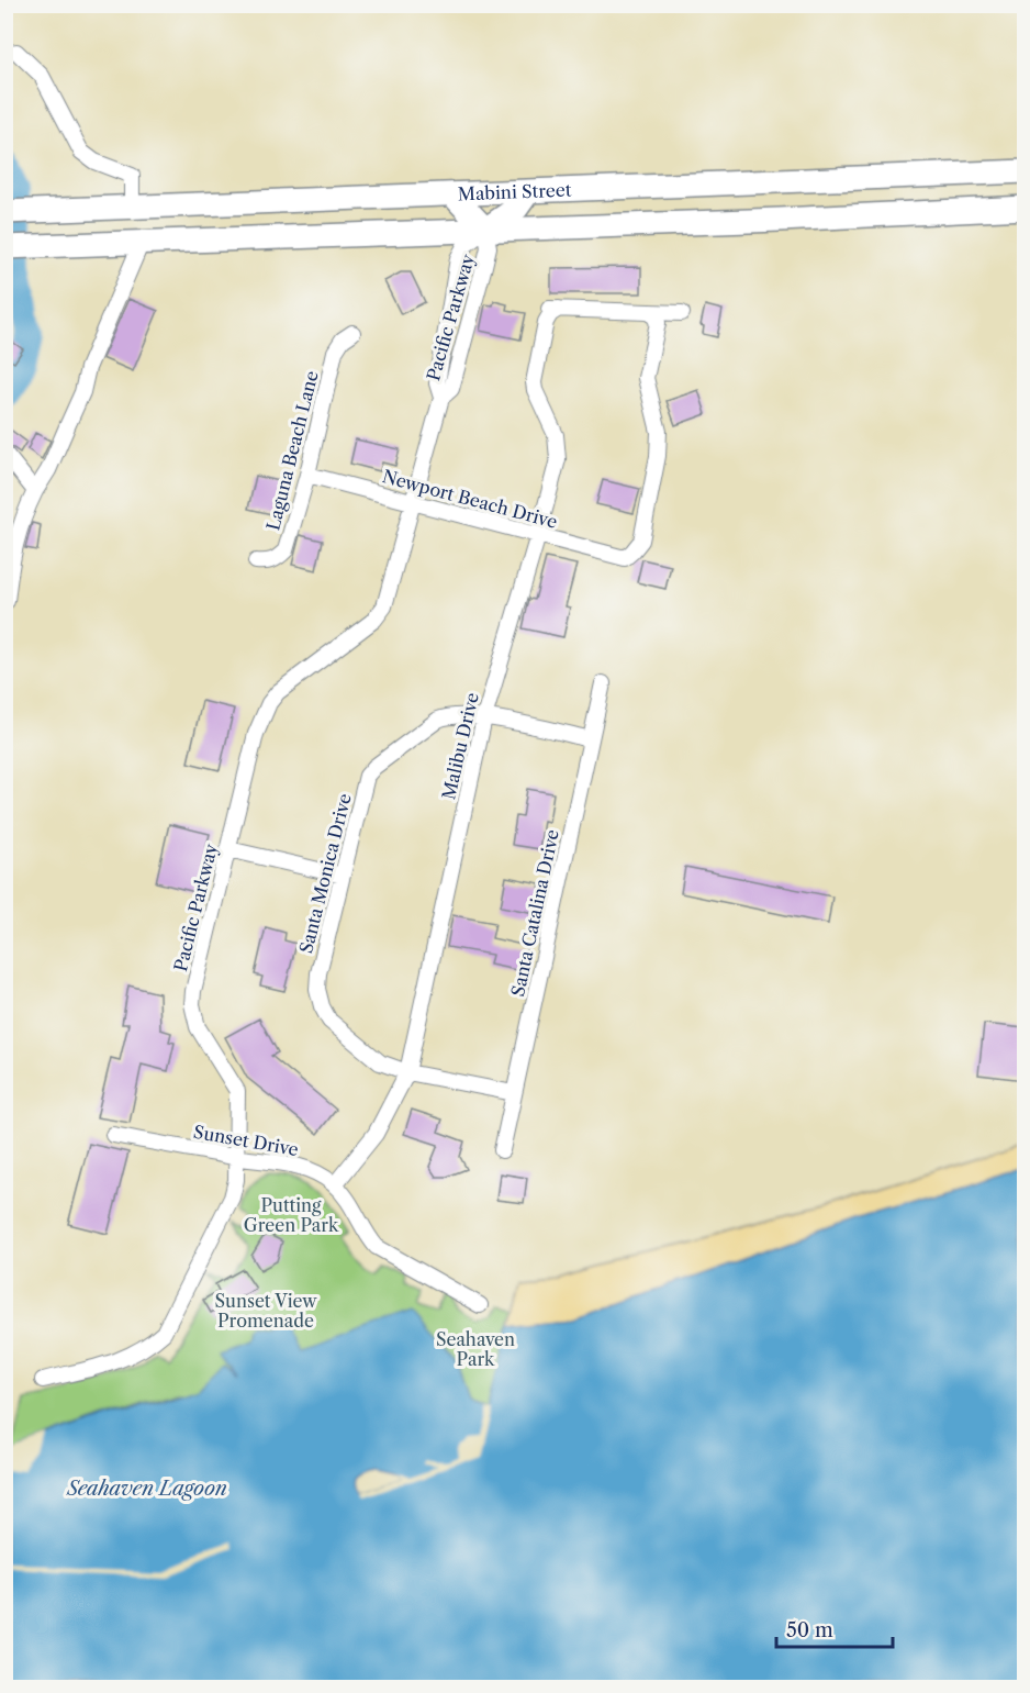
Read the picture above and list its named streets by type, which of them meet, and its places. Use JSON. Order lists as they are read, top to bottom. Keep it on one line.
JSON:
{"streets":{"main road":["Mabini Street"],"street":["Pacific Parkway","Laguna Beach Lane","Newport Beach Drive","Malibu Drive","Santa Monica Drive","Santa Catalina Drive","Sunset Drive"]},"crossings":[["Mabini Street","Pacific Parkway"],["Pacific Parkway","Newport Beach Drive"],["Pacific Parkway","Sunset Drive"],["Laguna Beach Lane","Newport Beach Drive"],["Newport Beach Drive","Malibu Drive"],["Malibu Drive","Santa Monica Drive"],["Malibu Drive","Sunset Drive"],["Santa Monica Drive","Santa Catalina Drive"]],"water":["Seahaven Lagoon"],"parks":["Putting Green Park","Sunset View Promenade","Seahaven Park"],"scale_bar":"50 m"}
